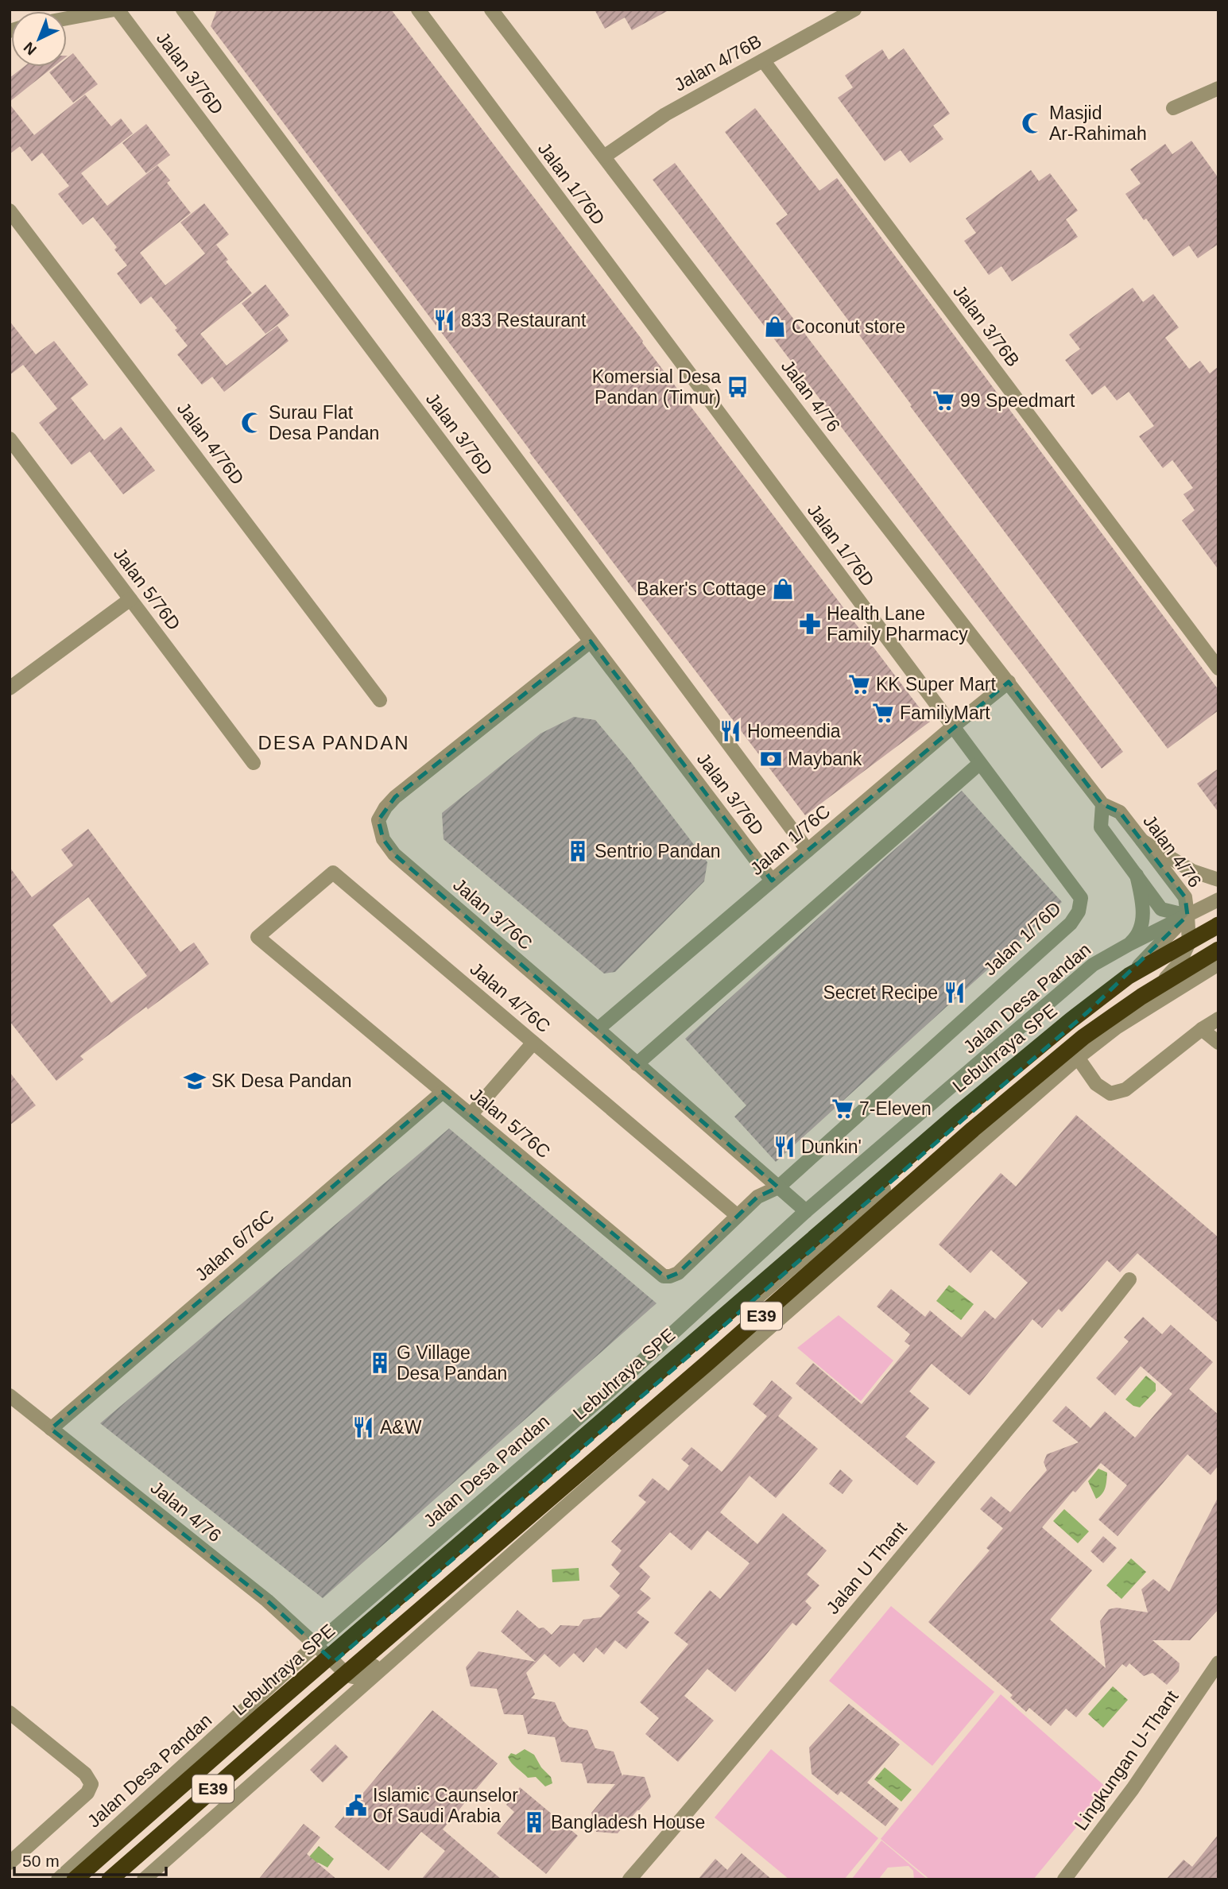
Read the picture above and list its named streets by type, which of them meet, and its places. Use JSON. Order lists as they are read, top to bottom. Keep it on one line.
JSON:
{"streets":{"highway":["Lebuhraya SPE","E39"],"street":["Jalan 4/76B","Jalan 3/76D","Jalan 1/76D","Jalan 3/76B","Jalan 4/76","Jalan 4/76D","Jalan 5/76D","Jalan 1/76C","Jalan 3/76C","Jalan 4/76C","Jalan Desa Pandan","Jalan 5/76C","Jalan 6/76C","Jalan U Thant","Lingkungan U-Thant"]},"crossings":[["Jalan 4/76B","Jalan 3/76B"],["Jalan 4/76B","Jalan 4/76"],["Jalan 3/76D","Jalan 1/76C"],["Jalan 3/76D","Jalan 3/76C"],["Jalan 1/76D","Jalan 1/76C"],["Jalan 1/76D","Jalan 3/76C"],["Jalan 4/76","Jalan 1/76C"],["Jalan 4/76","Jalan Desa Pandan"],["Jalan 4/76","Jalan 6/76C"],["Jalan 1/76C","Jalan 3/76C"],["Jalan 3/76C","Jalan Desa Pandan"],["Jalan 4/76C","Jalan 5/76C"],["Jalan 5/76C","Jalan 6/76C"]],"districts":["DESA PANDAN"],"places":{"mosque":["Masjid Ar-Rahimah","Surau Flat Desa Pandan"],"restaurant":["833 Restaurant","Homeendia","Secret Recipe","Dunkin'","A&W"],"shop":["Coconut store","Baker's Cottage"],"bus stop":["Komersial Desa Pandan (Timur)"],"supermarket":["99 Speedmart","KK Super Mart","FamilyMart","7-Eleven"],"pharmacy":["Health Lane Family Pharmacy"],"bank":["Maybank"],"building":["Sentrio Pandan","G Village Desa Pandan","Bangladesh House"],"school or university":["SK Desa Pandan"],"public building":["Islamic Caunselor Of Saudi Arabia"]},"scale_bar":"50 m","north":"bottom left"}
